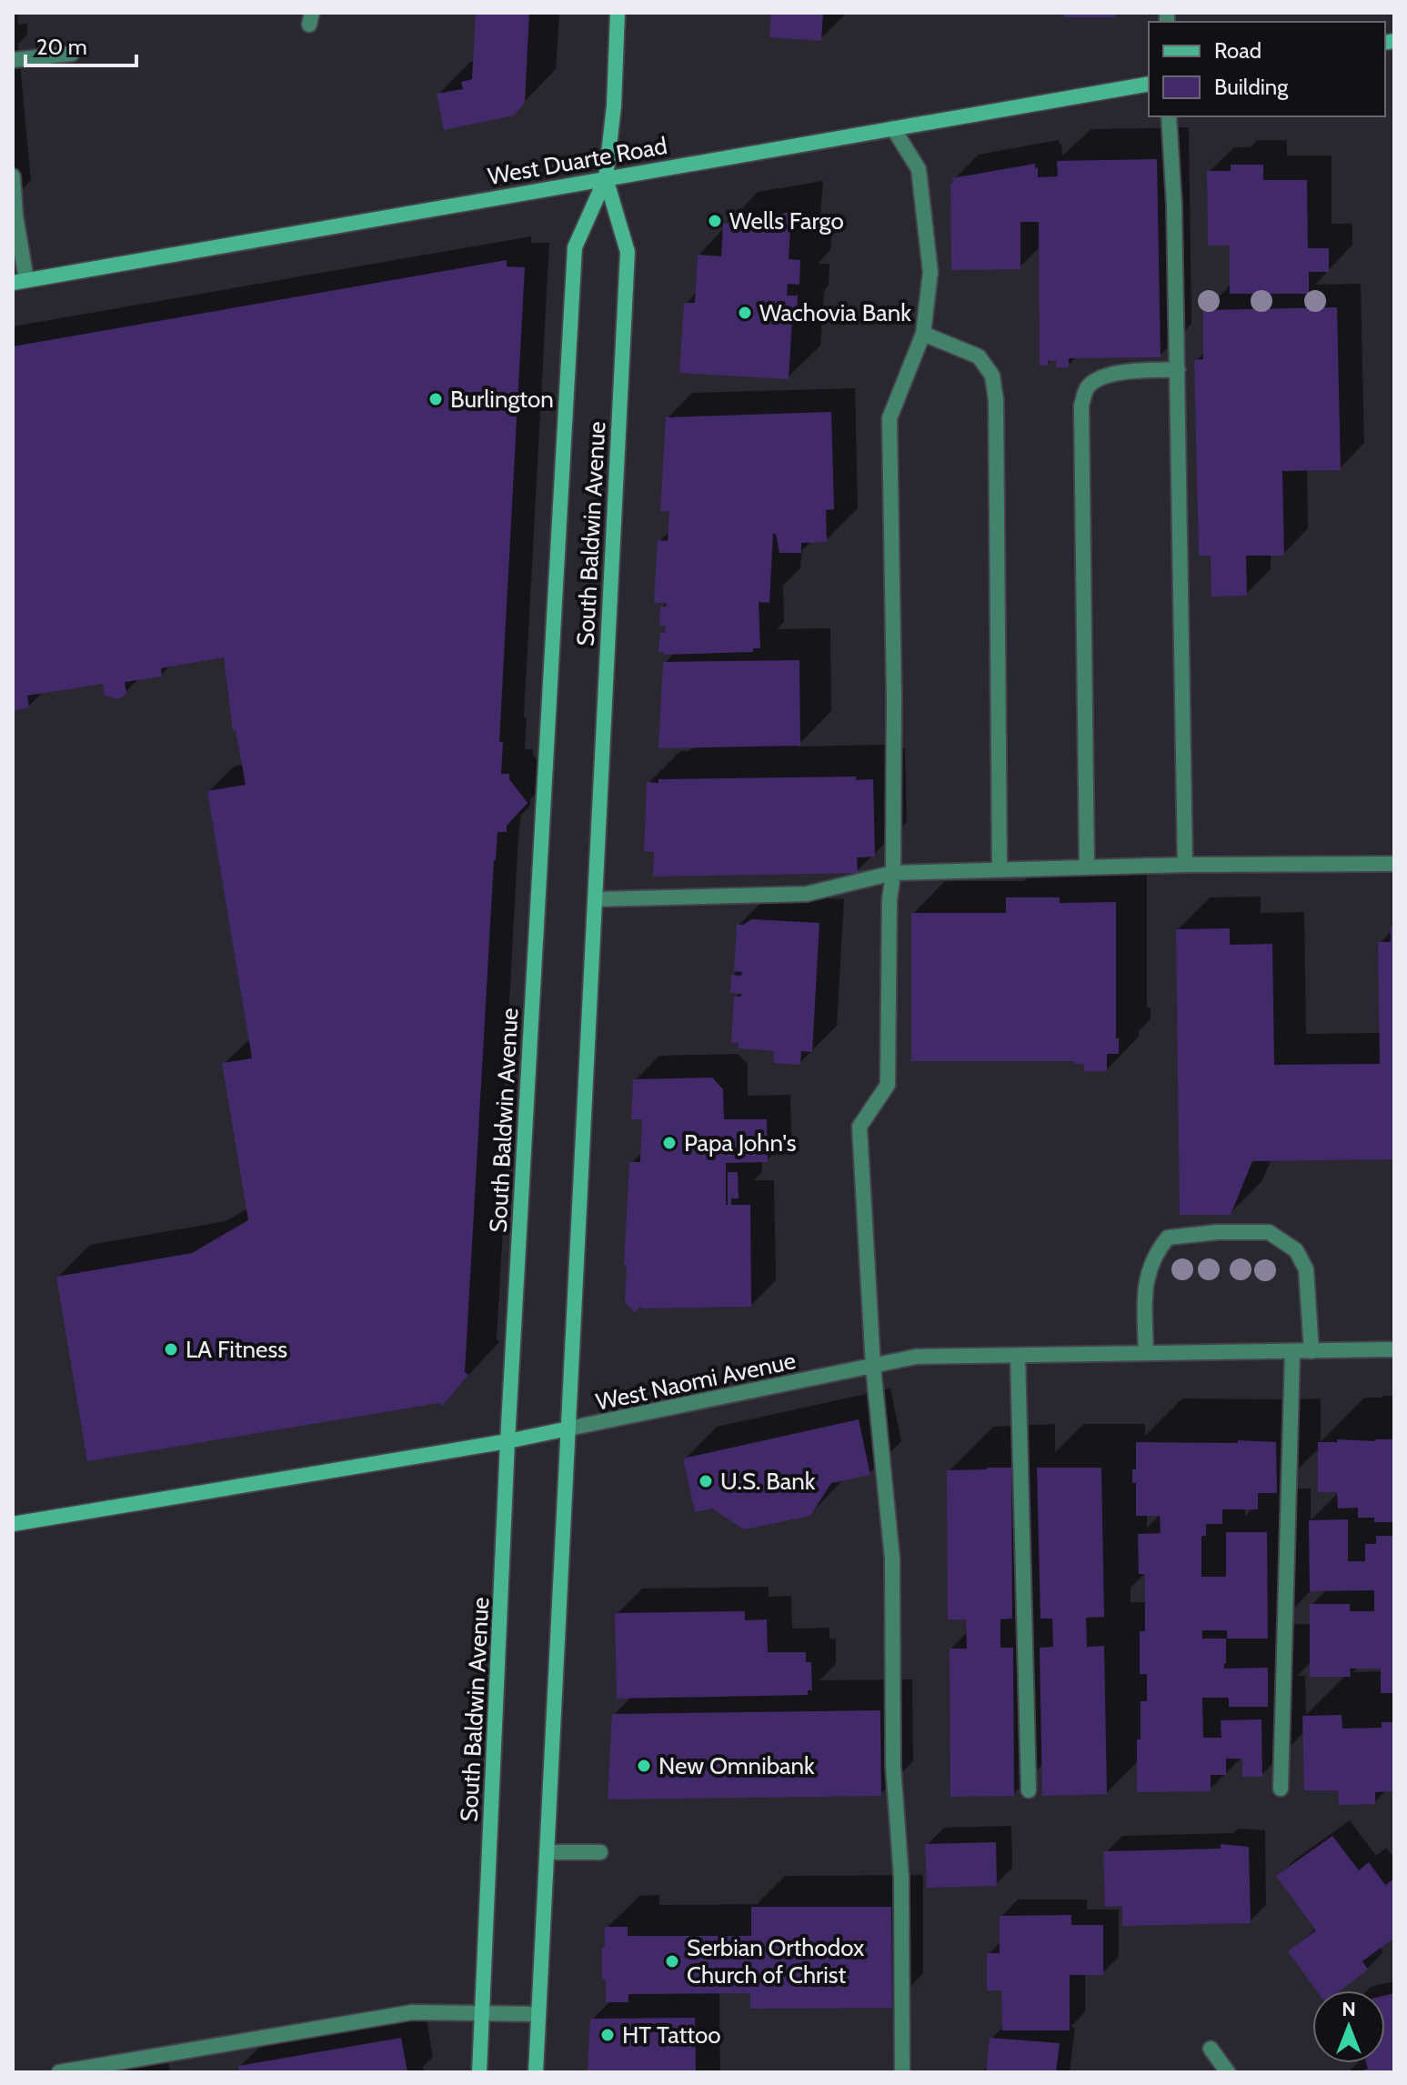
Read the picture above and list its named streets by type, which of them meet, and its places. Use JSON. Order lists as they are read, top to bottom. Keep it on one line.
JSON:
{"streets":{"main road":["West Duarte Road","South Baldwin Avenue","West Naomi Avenue"]},"crossings":[["West Duarte Road","South Baldwin Avenue"],["South Baldwin Avenue","West Naomi Avenue"]],"places":["Wells Fargo","Wachovia Bank","Burlington","Papa John's","LA Fitness","U.S. Bank","New Omnibank","Serbian Orthodox Church of Christ","HT Tattoo"],"legend":["Road","Building"],"scale_bar":"20 m","north":"top"}
